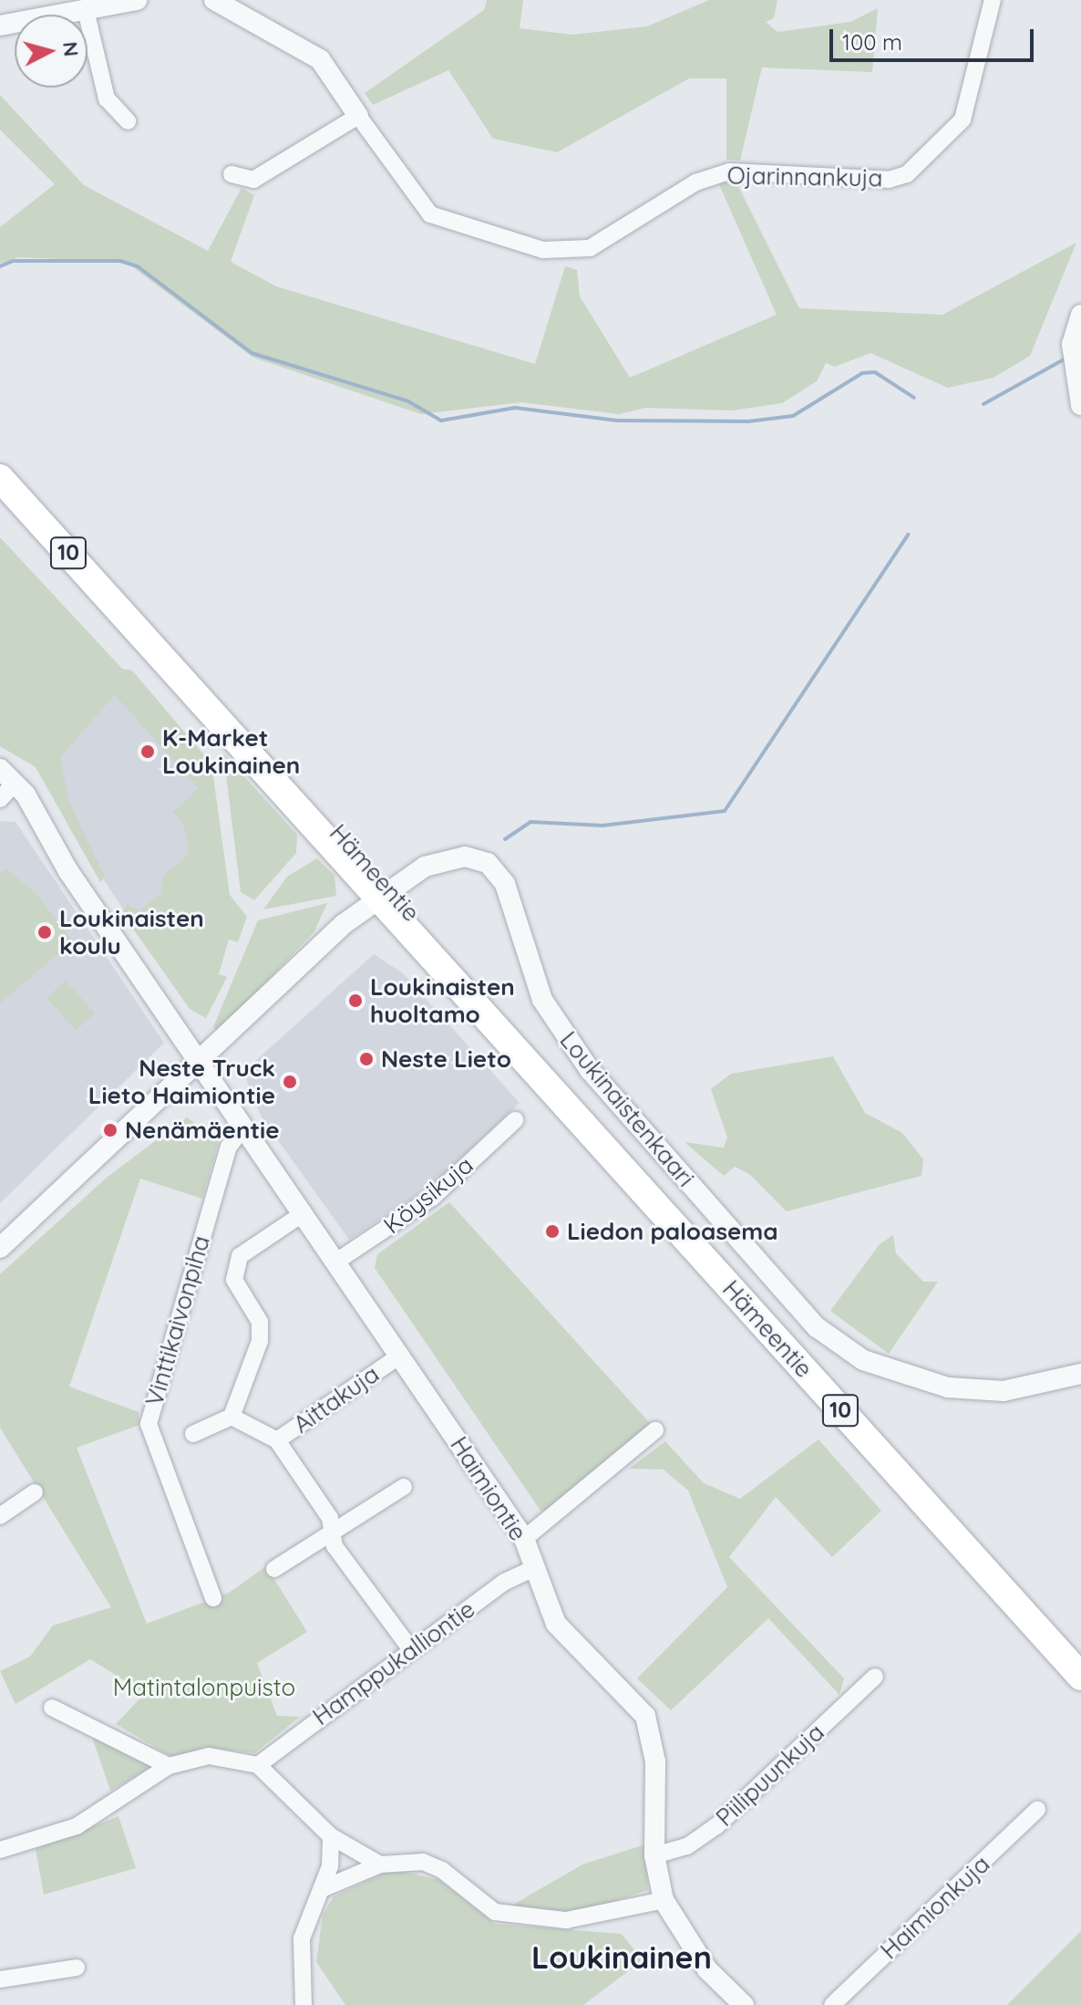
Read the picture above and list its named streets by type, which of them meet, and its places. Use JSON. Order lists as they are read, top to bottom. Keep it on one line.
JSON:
{"streets":{"highway":["10","Hämeentie"],"street":["Ojarinnankuja","Loukinaistenkaari","Köysikuja","Vinttikaivonpiha","Aittakuja","Haimiontie","Hamppukalliontie","Piilipuunkuja","Haimionkuja"]},"crossings":[["Hämeentie","Loukinaistenkaari"],["Loukinaistenkaari","Haimiontie"],["Köysikuja","Haimiontie"],["Vinttikaivonpiha","Haimiontie"],["Aittakuja","Haimiontie"],["Haimiontie","Hamppukalliontie"],["Haimiontie","Piilipuunkuja"]],"districts":["Loukinainen"],"parks":["Matintalonpuisto"],"places":["K-Market Loukinainen","Loukinaisten koulu","Loukinaisten huoltamo","Neste Lieto","Neste Truck Lieto Haimiontie","Nenämäentie","Liedon paloasema"],"scale_bar":"100 m","north":"right"}
